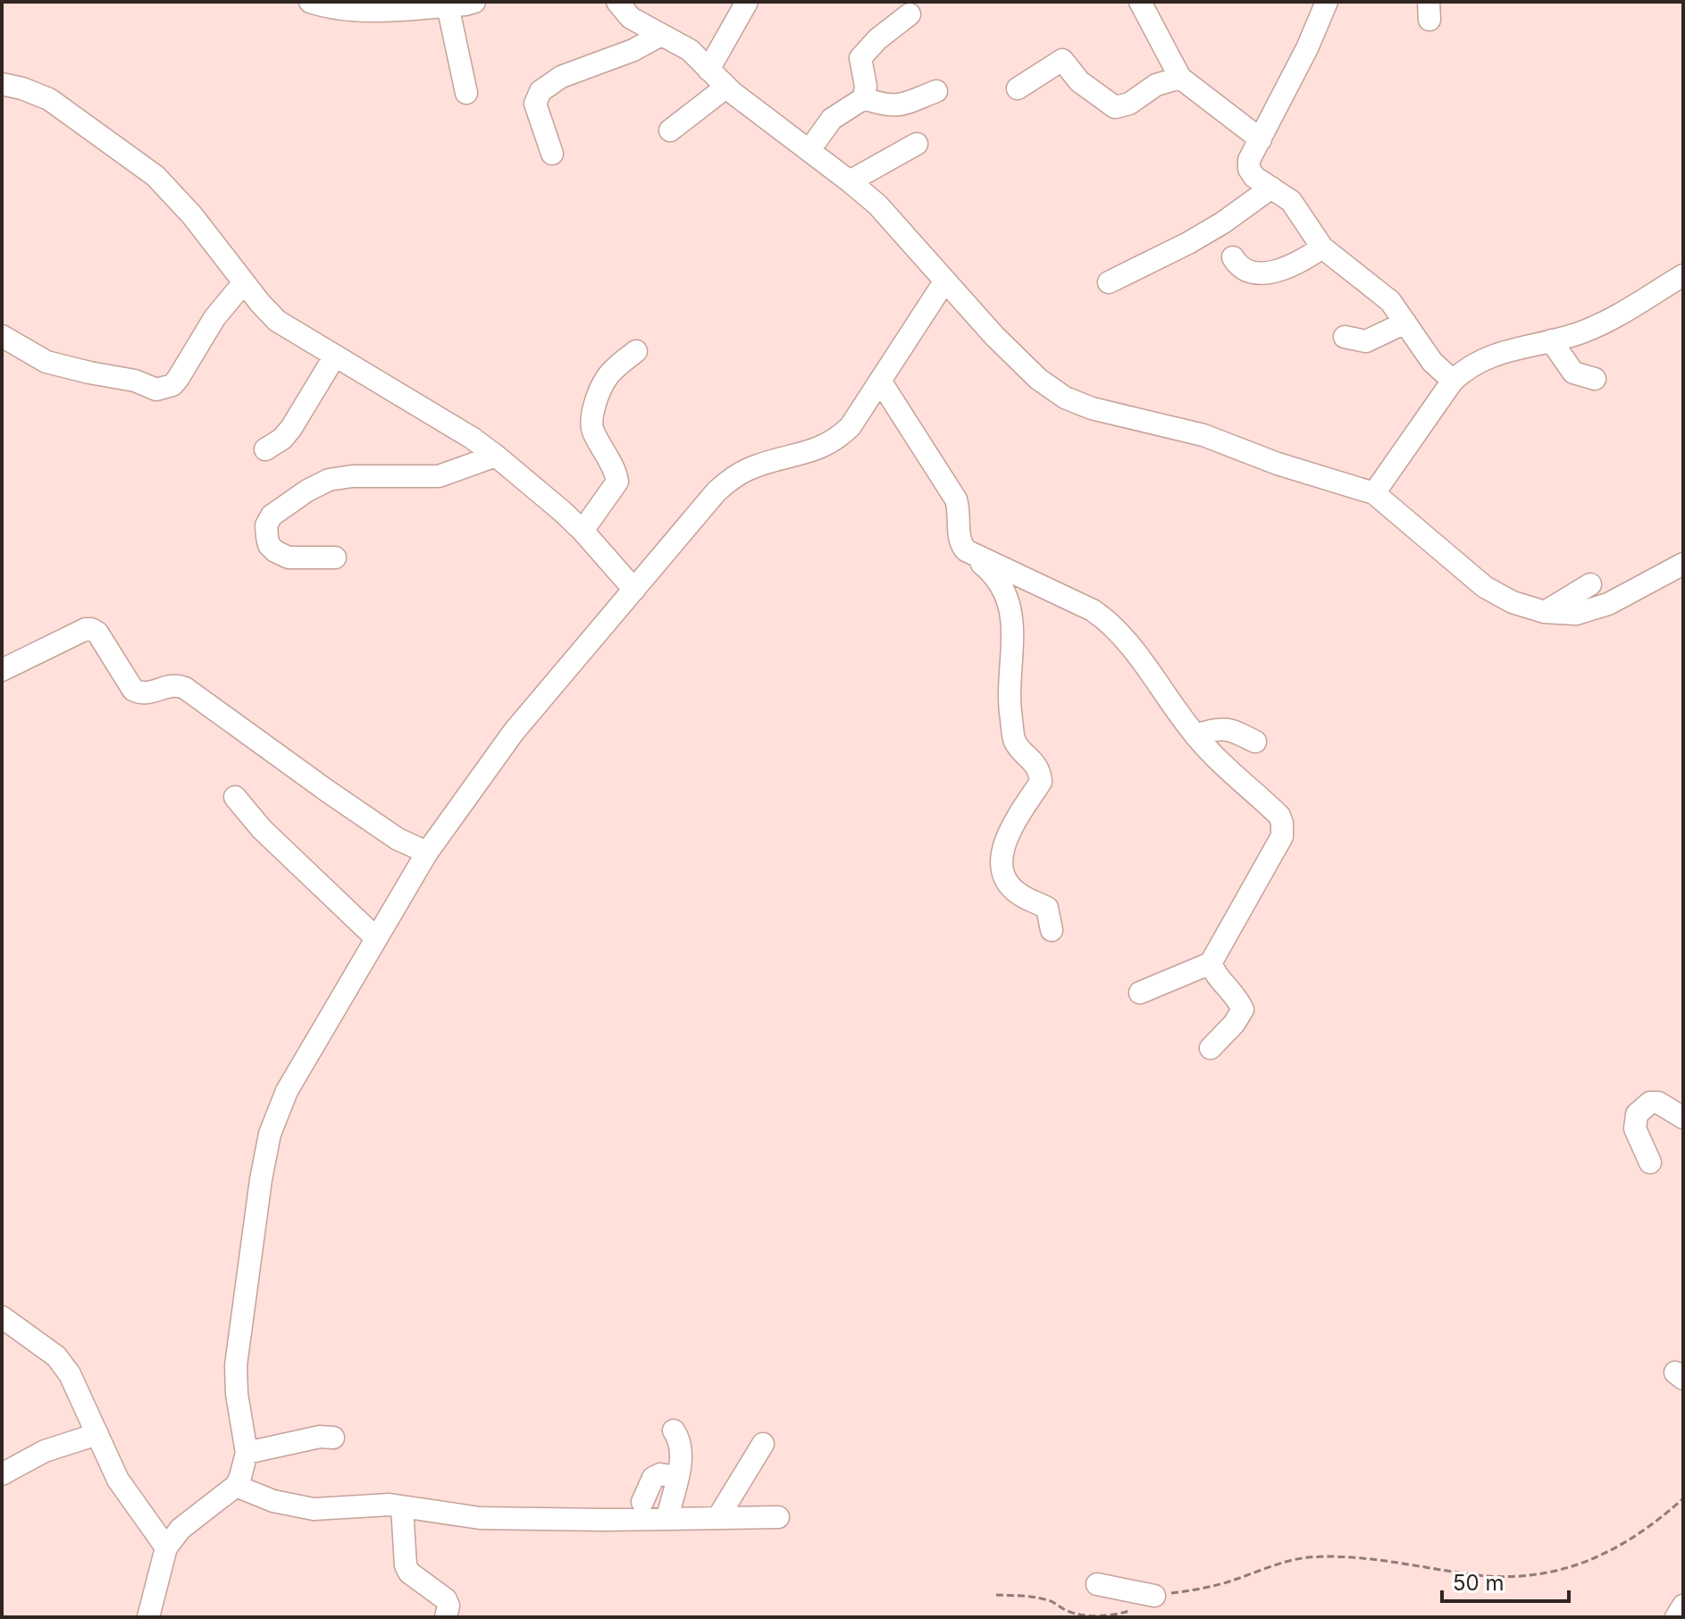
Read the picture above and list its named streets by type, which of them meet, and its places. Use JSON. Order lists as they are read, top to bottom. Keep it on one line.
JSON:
{"scale_bar":"50 m"}
